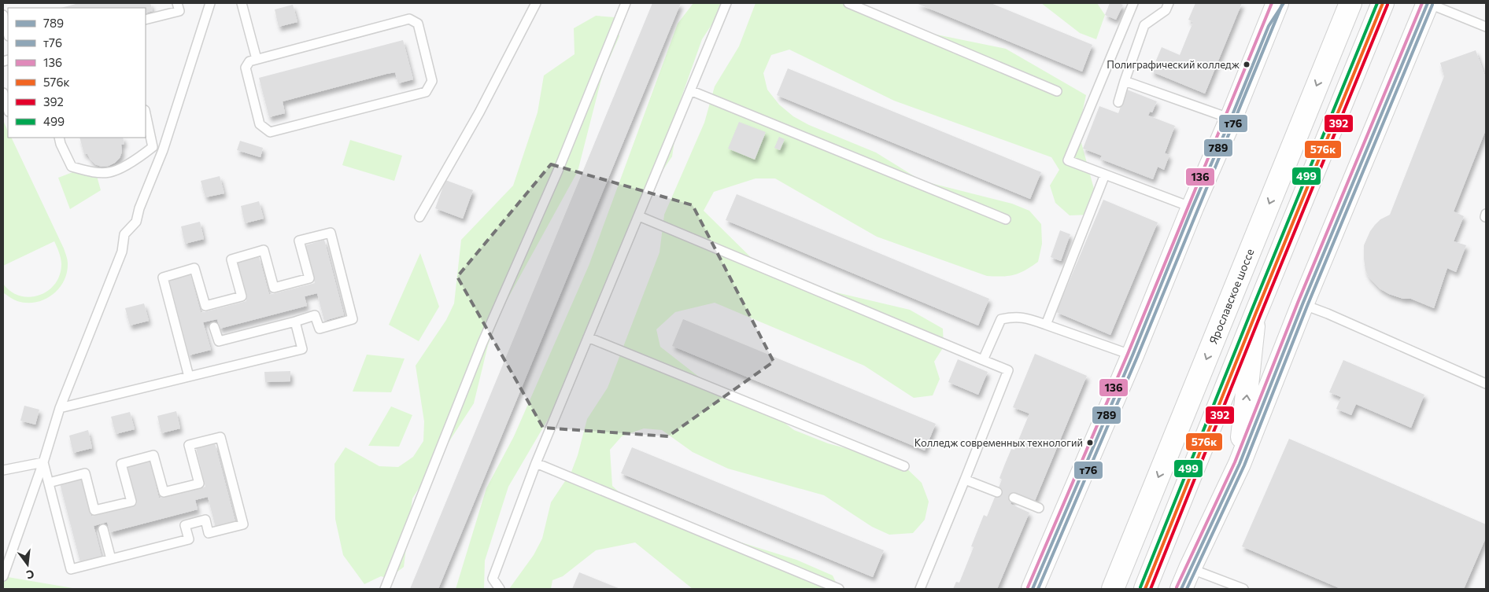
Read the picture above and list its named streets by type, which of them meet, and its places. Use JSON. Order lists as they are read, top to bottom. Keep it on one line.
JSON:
{"streets":{"street":["Ярославское шоссе"]},"places":["Полиграфический колледж","Колледж современных технологий"],"lines":["transit line 789","transit line 136","transit line 576к","transit line 499","transit line т76","transit line 392"],"legend":["789","т76","136","576к","392","499"],"north":"bottom"}
